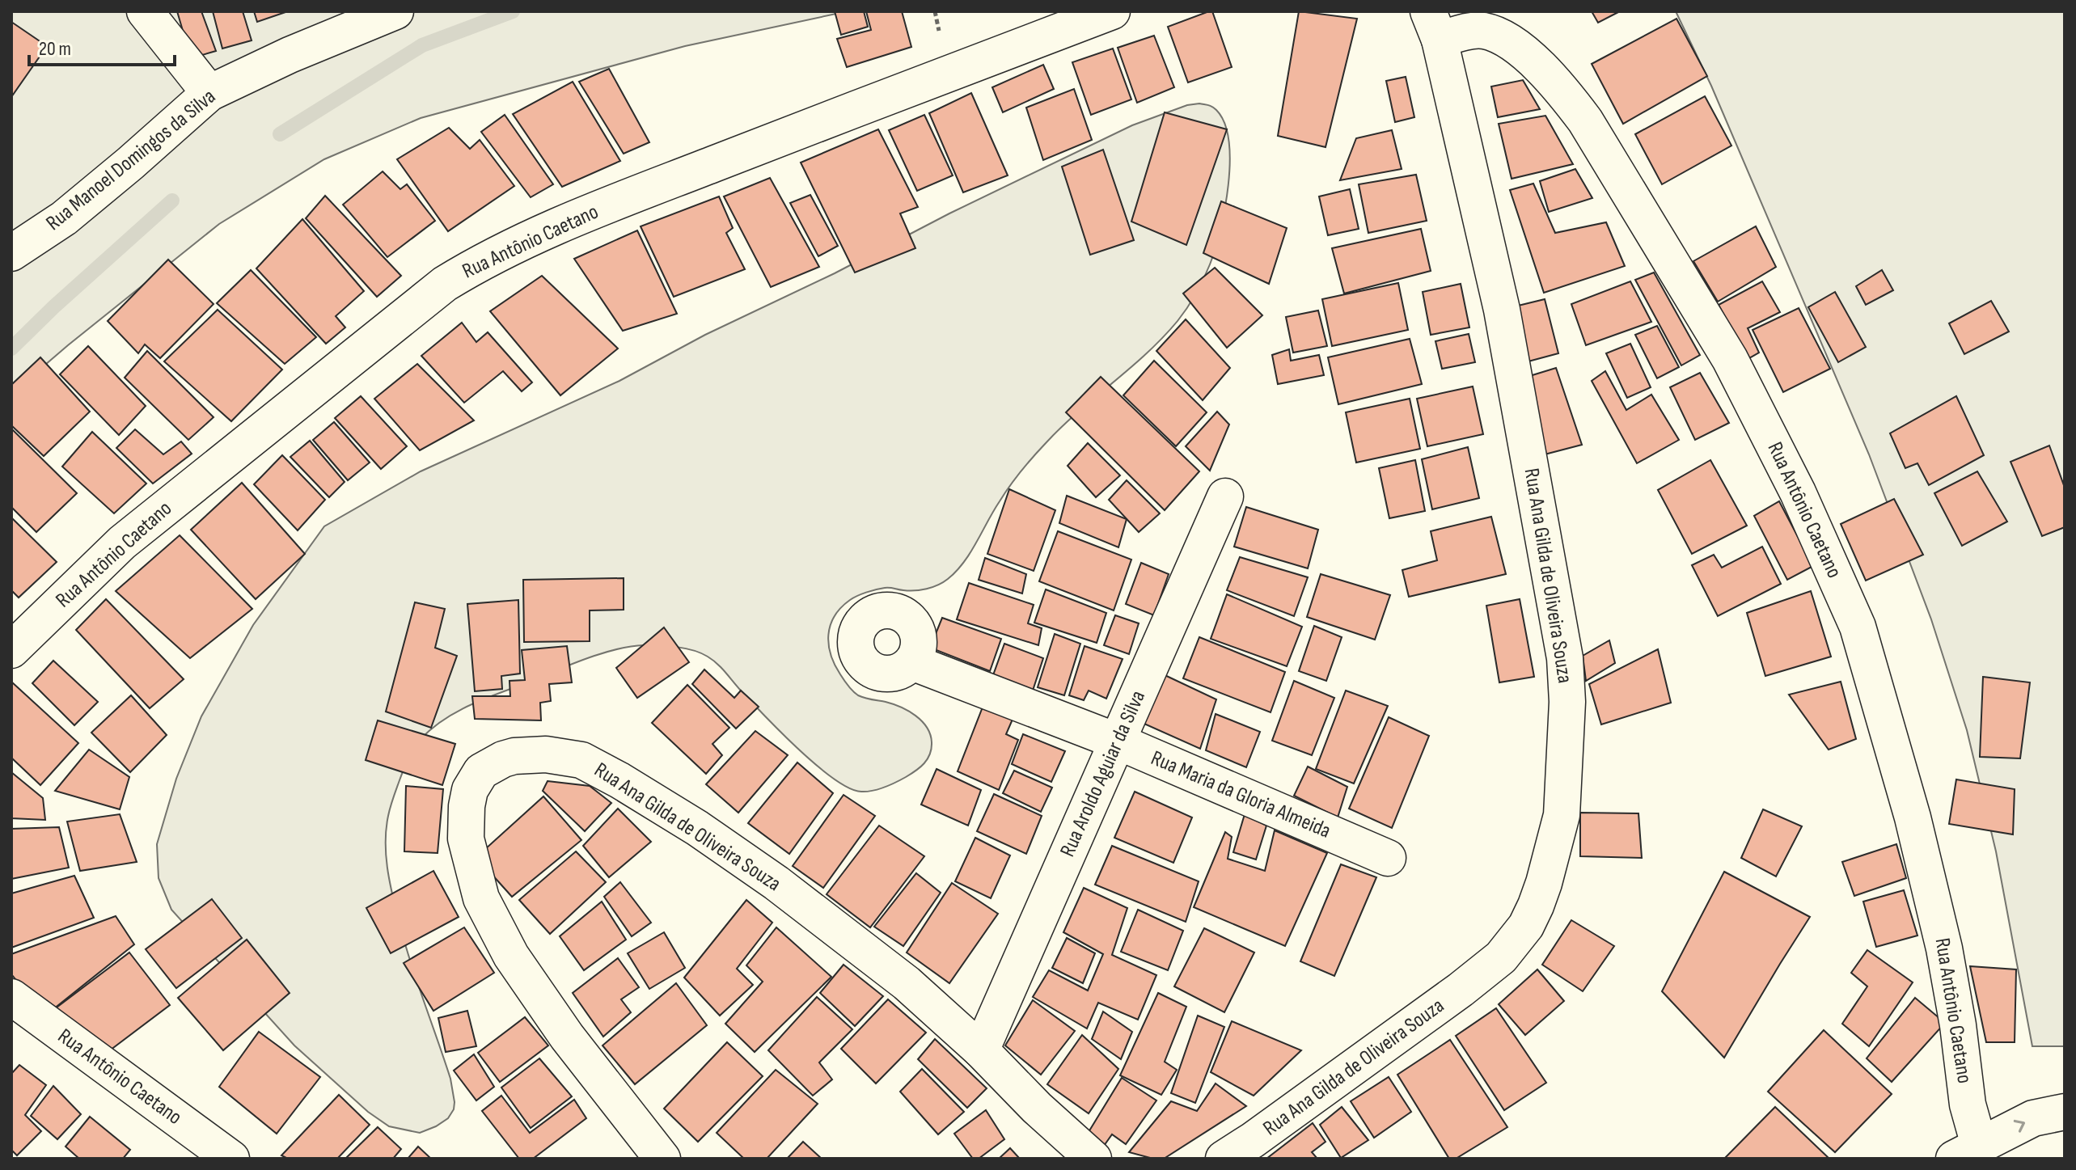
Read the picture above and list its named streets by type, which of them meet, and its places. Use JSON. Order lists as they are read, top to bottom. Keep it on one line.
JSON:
{"streets":{"street":["Rua Manoel Domingos da Silva","Rua Antônio Caetano","Rua Ana Gilda de Oliveira Souza","Rua Aroldo Aguiar da Silva","Rua Maria da Gloria Almeida"]},"crossings":[["Rua Antônio Caetano","Rua Ana Gilda de Oliveira Souza"],["Rua Ana Gilda de Oliveira Souza","Rua Aroldo Aguiar da Silva"],["Rua Aroldo Aguiar da Silva","Rua Maria da Gloria Almeida"]],"scale_bar":"20 m"}
